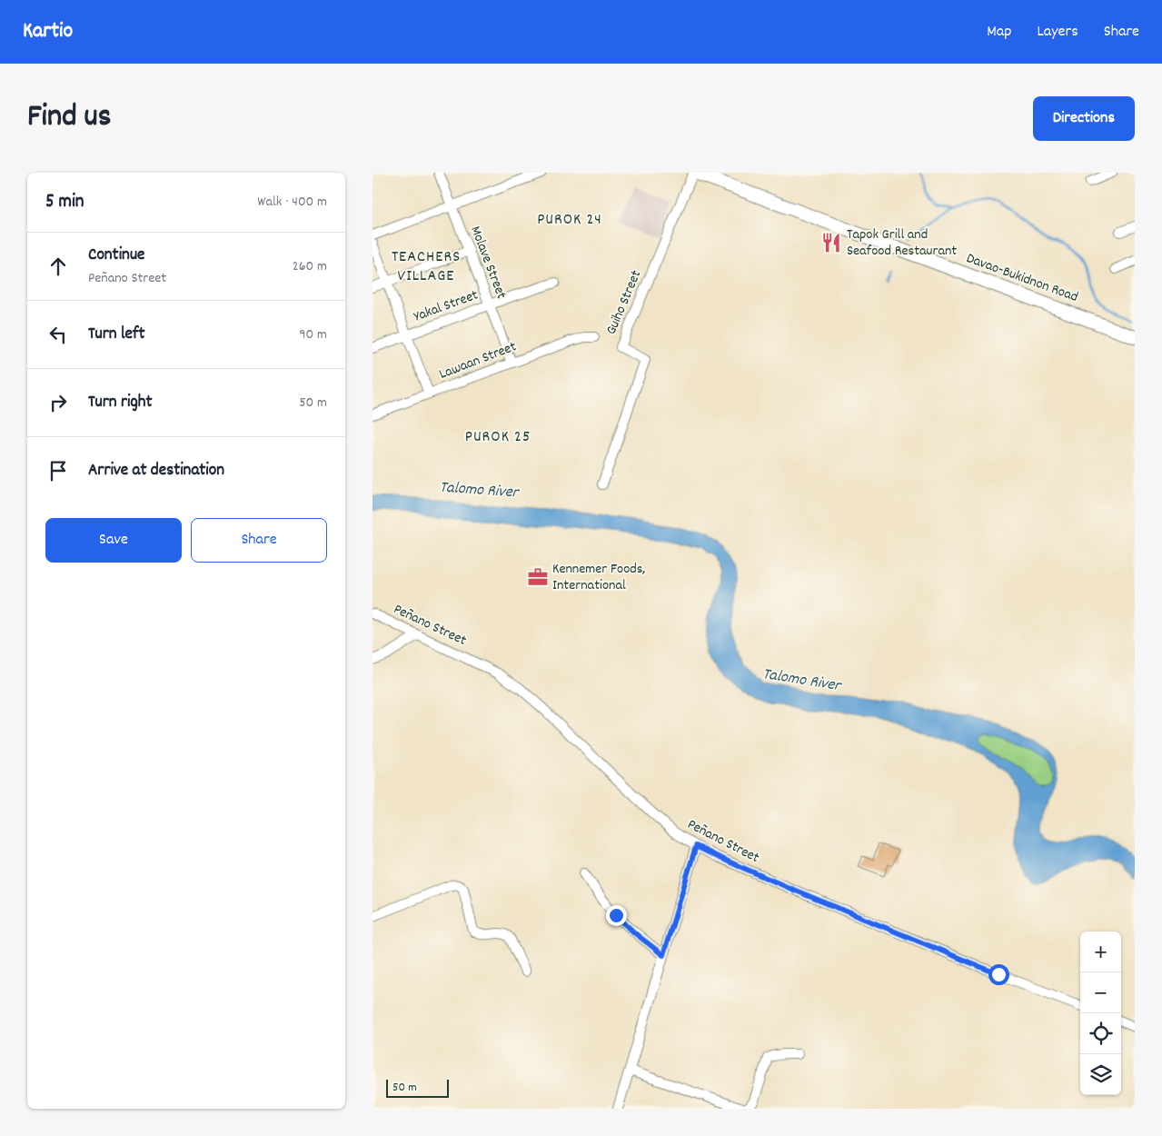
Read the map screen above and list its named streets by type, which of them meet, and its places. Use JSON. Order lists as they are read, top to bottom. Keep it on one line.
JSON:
{"streets":{"highway":["Davao-Bukidnon Road"],"street":["Molave Street","Guiho Street","Yakal Street","Lawaan Street","Peñano Street"]},"crossings":[["Molave Street","Yakal Street"],["Molave Street","Lawaan Street"],["Davao-Bukidnon Road","Guiho Street"]],"districts":["PUROK 24","TEACHERS VILLAGE","PUROK 25"],"water":["Talomo River"],"places":{"restaurant":["Tapok Grill and Seafood Restaurant"],"office":["Kennemer Foods, International"]},"scale_bar":"50 m","page":{"header":"Kartio","nav":["Map","Layers","Share"],"title":"Find us","buttons":["Directions",["Save","Share"]],"heading":["5 min","Walk · 400 m"],"list":[["Continue","Peñano Street","260 m"],["Turn left","90 m"],["Turn right","50 m"],"Arrive at destination"],"map_buttons":["+","−"],"scale":"50 m"}}
